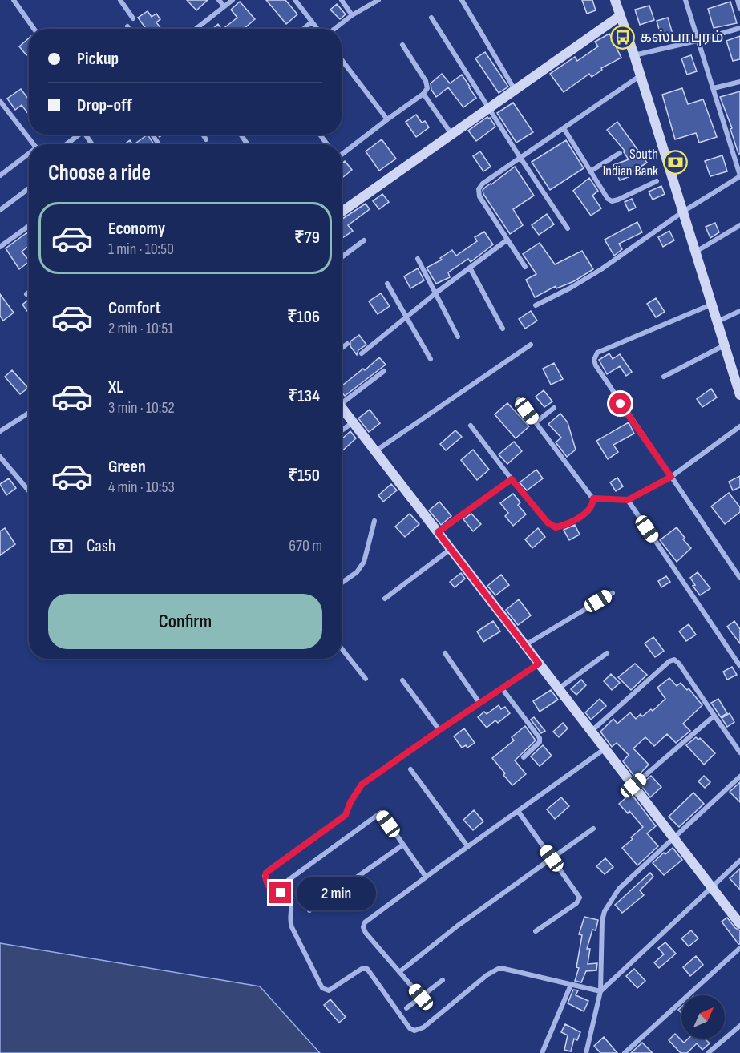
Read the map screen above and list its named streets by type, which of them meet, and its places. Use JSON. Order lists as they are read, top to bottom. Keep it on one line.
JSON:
{"places":{"bus stop":["கஸ்பாபுரம்"],"bank":["South Indian Bank"]},"north":"top right","page":{"banner":["Pickup","Drop-off"],"heading":"Choose a ride","list":[{"name":"Economy","note":"1 min · 10:50","value":"₹79"},{"name":"Comfort","note":"2 min · 10:51","value":"₹106"},{"name":"XL","note":"3 min · 10:52","value":"₹134"},{"name":"Green","note":"4 min · 10:53","value":"₹150"}],"pay":["Cash","670 m"],"buttons":"Confirm","bubble":"2 min"}}
